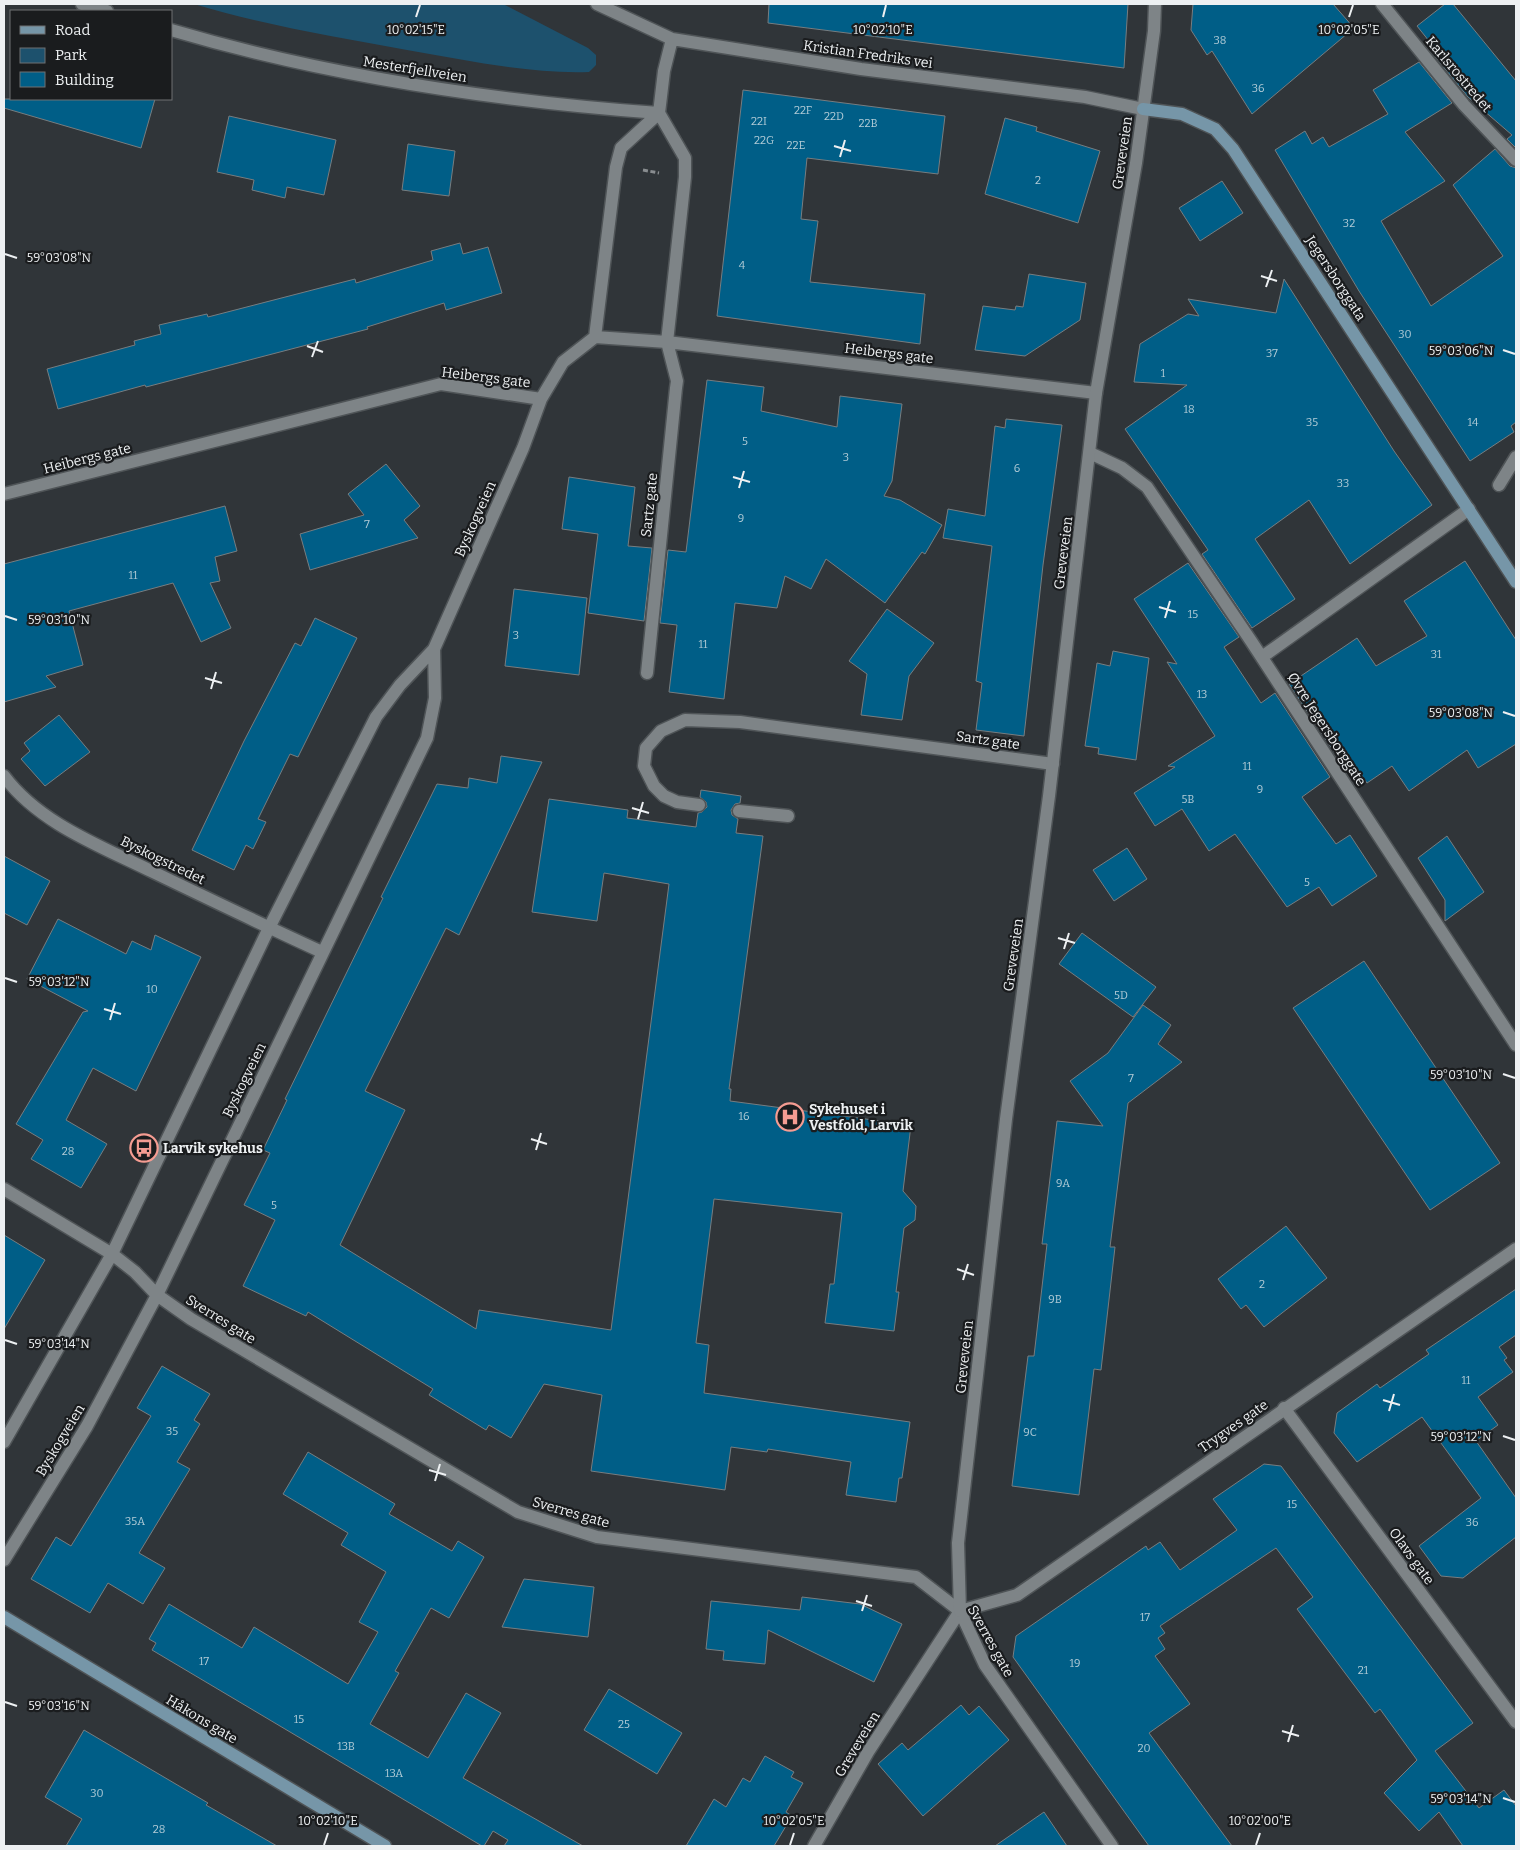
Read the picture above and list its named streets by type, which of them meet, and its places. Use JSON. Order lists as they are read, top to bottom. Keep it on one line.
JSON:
{"streets":{"main road":["Jegersborggata","Håkons gate"],"street":["Kristian Fredriks vei","Mesterfjellveien","Karlsrostredet","Greveveien","Heibergs gate","Sartz gate","Byskogveien","Øvre Jegersborggate","Byskogstredet","Sverres gate","Trygves gate","Olavs gate"]},"crossings":[["Kristian Fredriks vei","Greveveien"],["Kristian Fredriks vei","Jegersborggata"],["Greveveien","Jegersborggata"],["Greveveien","Heibergs gate"],["Greveveien","Sartz gate"],["Greveveien","Øvre Jegersborggate"],["Greveveien","Sverres gate"],["Greveveien","Trygves gate"],["Heibergs gate","Sartz gate"],["Heibergs gate","Byskogveien"],["Byskogveien","Byskogstredet"],["Byskogveien","Sverres gate"],["Sverres gate","Trygves gate"],["Trygves gate","Olavs gate"]],"places":{"hospital":["Sykehuset i Vestfold, Larvik"],"bus stop":["Larvik sykehus"]},"house_numbers":["38","36","22F","22D","22I","22B","22G","22E","2","32","4","30","37","1","18","35","14","5","3","6","33","9","7","11","15","3","11","31","13","11","9","5B","5","10","5D","7","16","28","9A","5","2","9B","11","35","9C","15","35A","36","17","17","19","21","15","25","13B","20","13A","30","28"],"legend":["Road","Park","Building"],"coordinates":["10°02'15\"E","10°02'10\"E","10°02'05\"E","59°03'08\"N","59°03'06\"N","59°03'10\"N","59°03'12\"N","59°03'14\"N","59°03'16\"N","10°02'00\"E"]}
